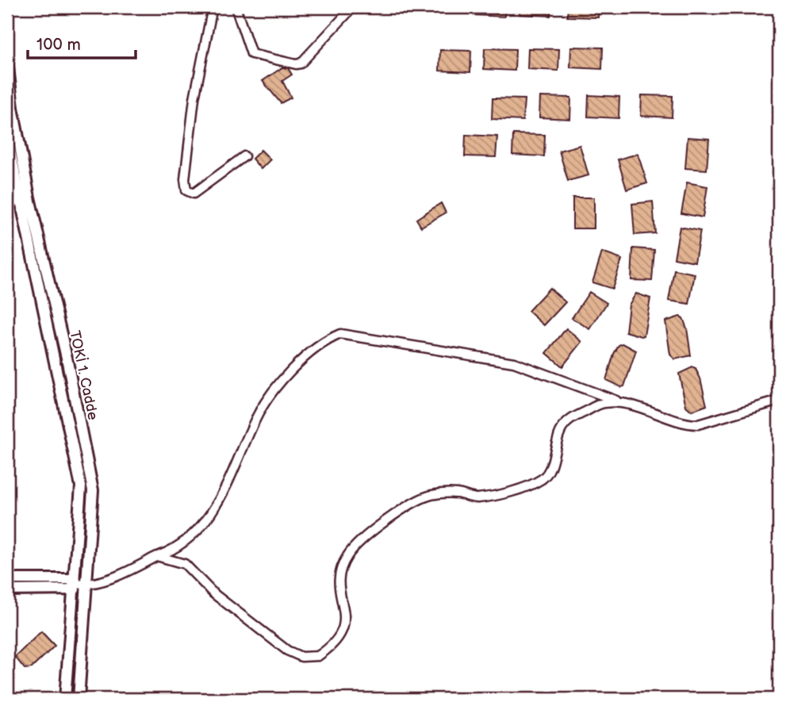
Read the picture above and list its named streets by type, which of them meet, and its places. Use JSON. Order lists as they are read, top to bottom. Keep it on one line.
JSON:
{"streets":{"main road":["TOKİ 1. Cadde"]},"scale_bar":"100 m"}
